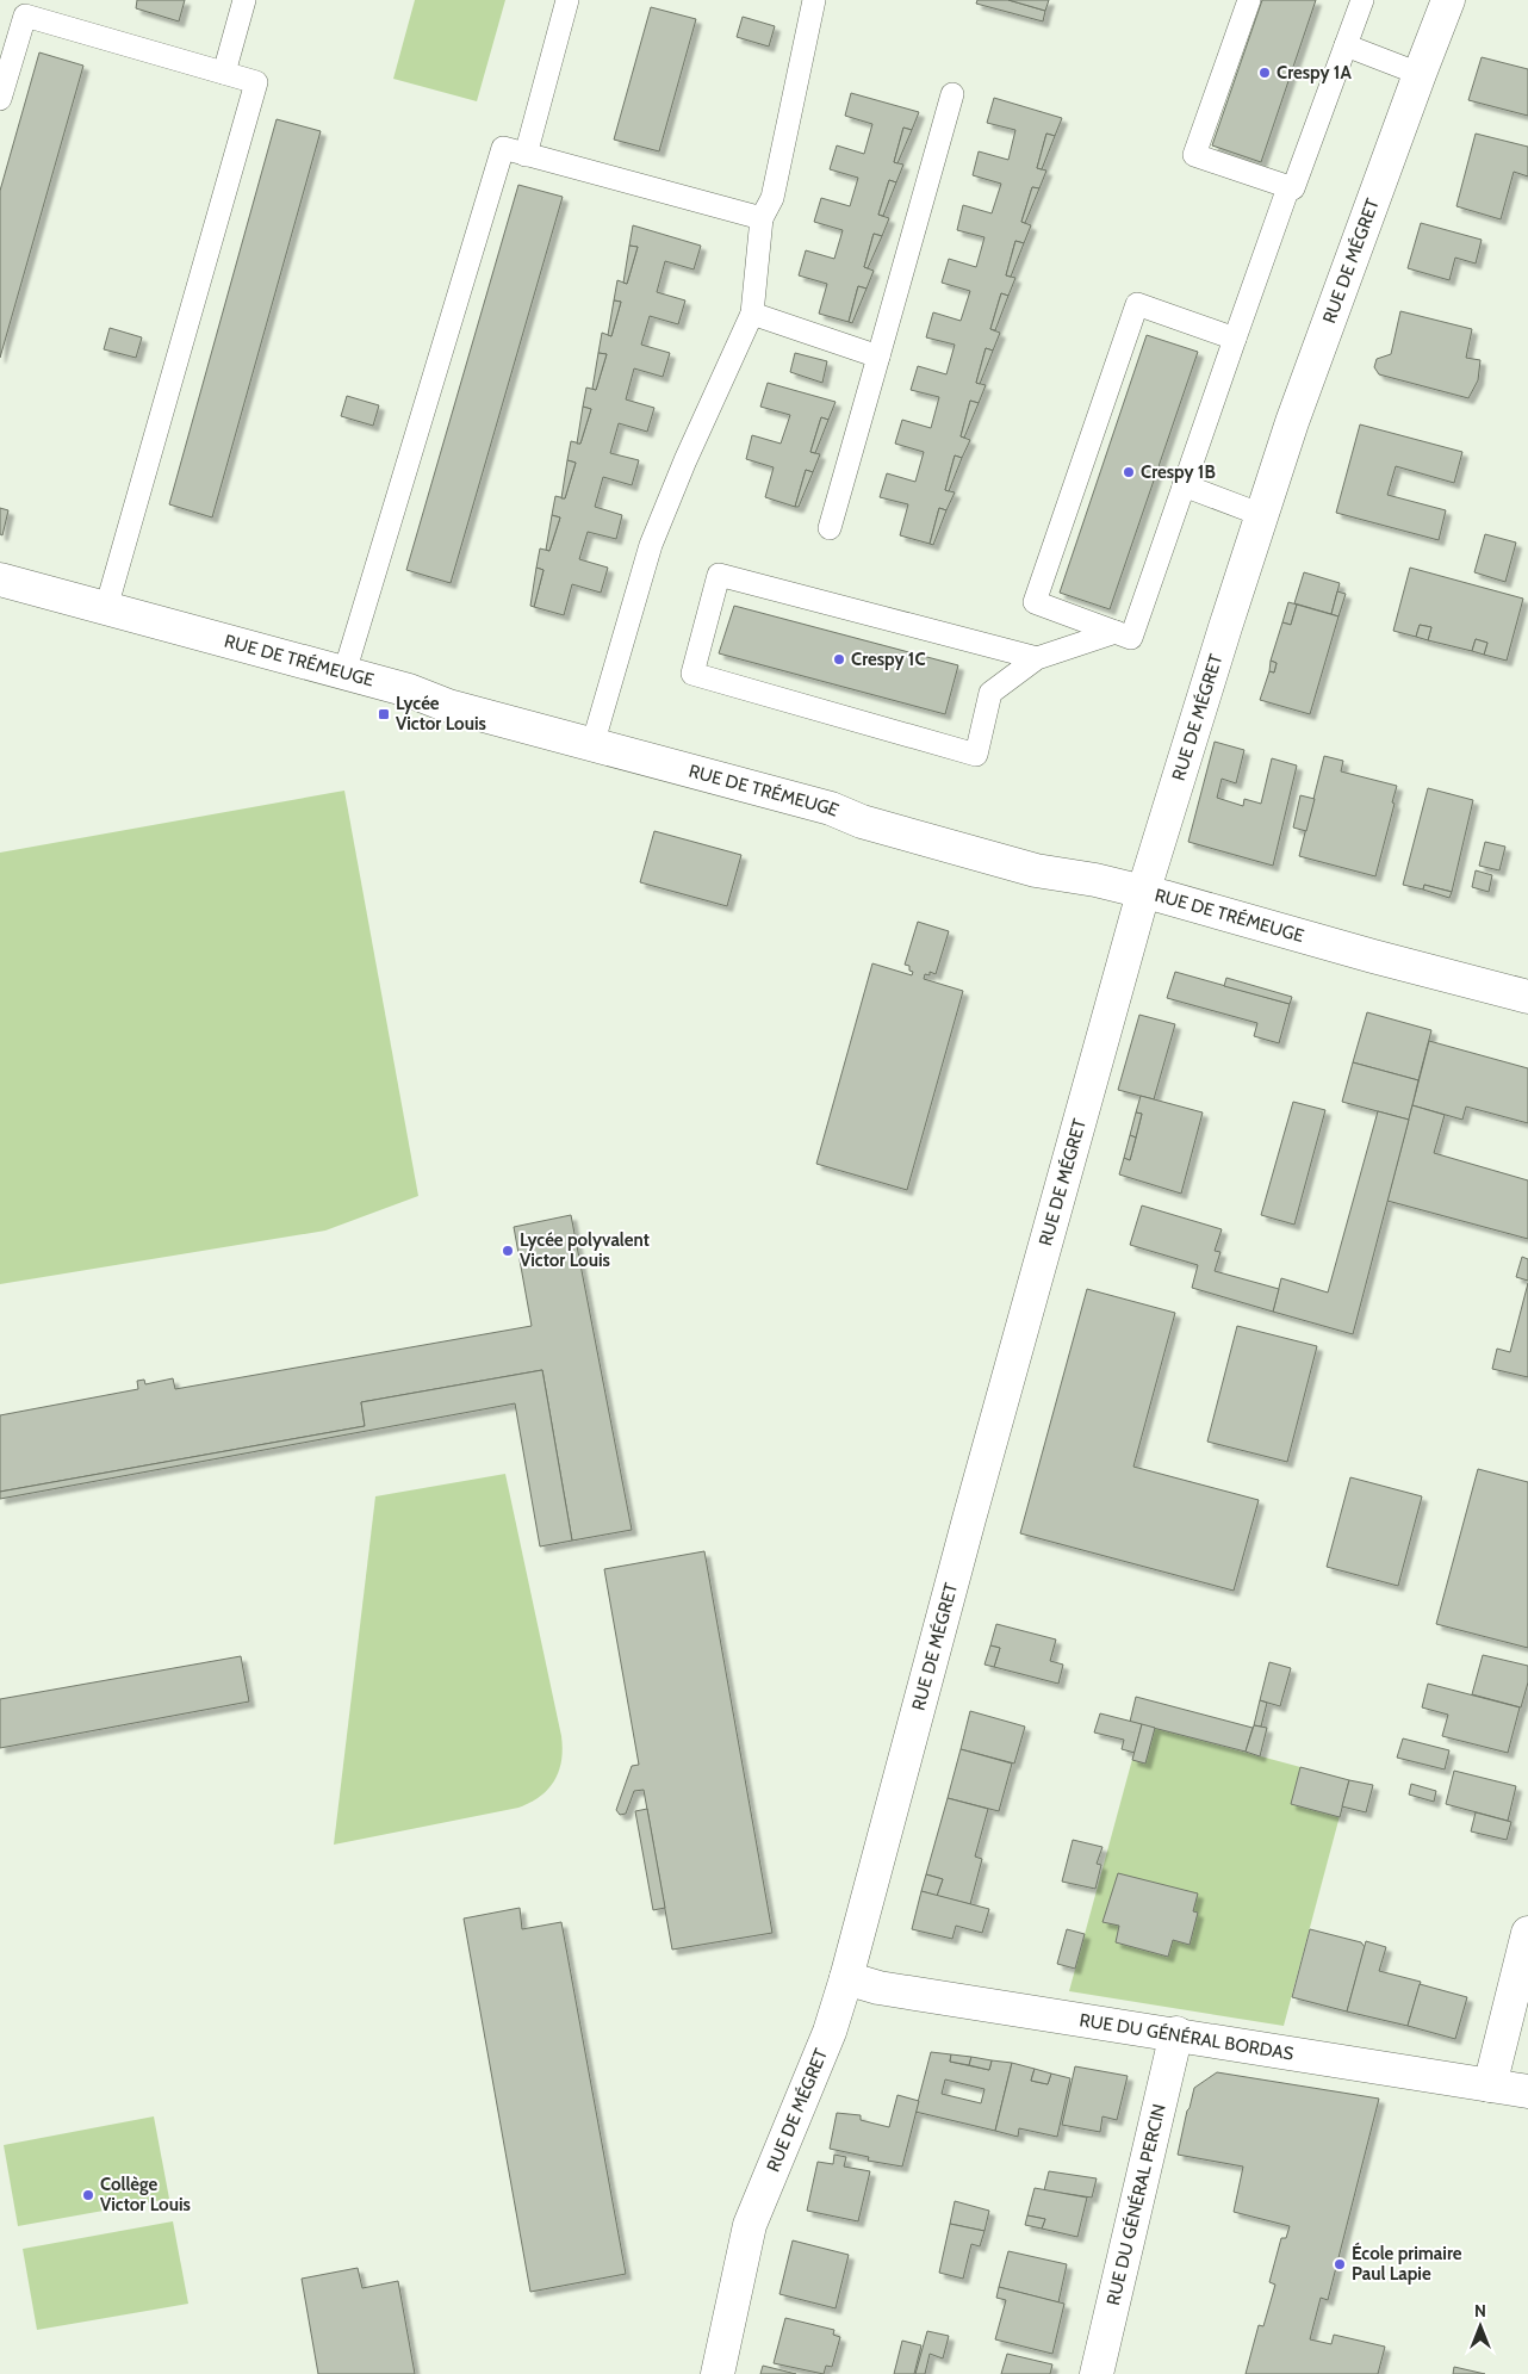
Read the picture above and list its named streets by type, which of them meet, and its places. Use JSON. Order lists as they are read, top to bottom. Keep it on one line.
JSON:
{"streets":{"street":["RUE DE MÉGRET","RUE DE TRÉMEUGE","RUE DU GÉNÉRAL BORDAS","RUE DU GÉNÉRAL PERCIN"]},"crossings":[["RUE DE MÉGRET","RUE DE TRÉMEUGE"],["RUE DE MÉGRET","RUE DU GÉNÉRAL BORDAS"],["RUE DU GÉNÉRAL BORDAS","RUE DU GÉNÉRAL PERCIN"]],"places":{"other":["Crespy 1A","Crespy 1B","Crespy 1C","Lycée polyvalent Victor Louis","Collège Victor Louis","École primaire Paul Lapie"],"transit":["Lycée Victor Louis"]},"north":"top"}
